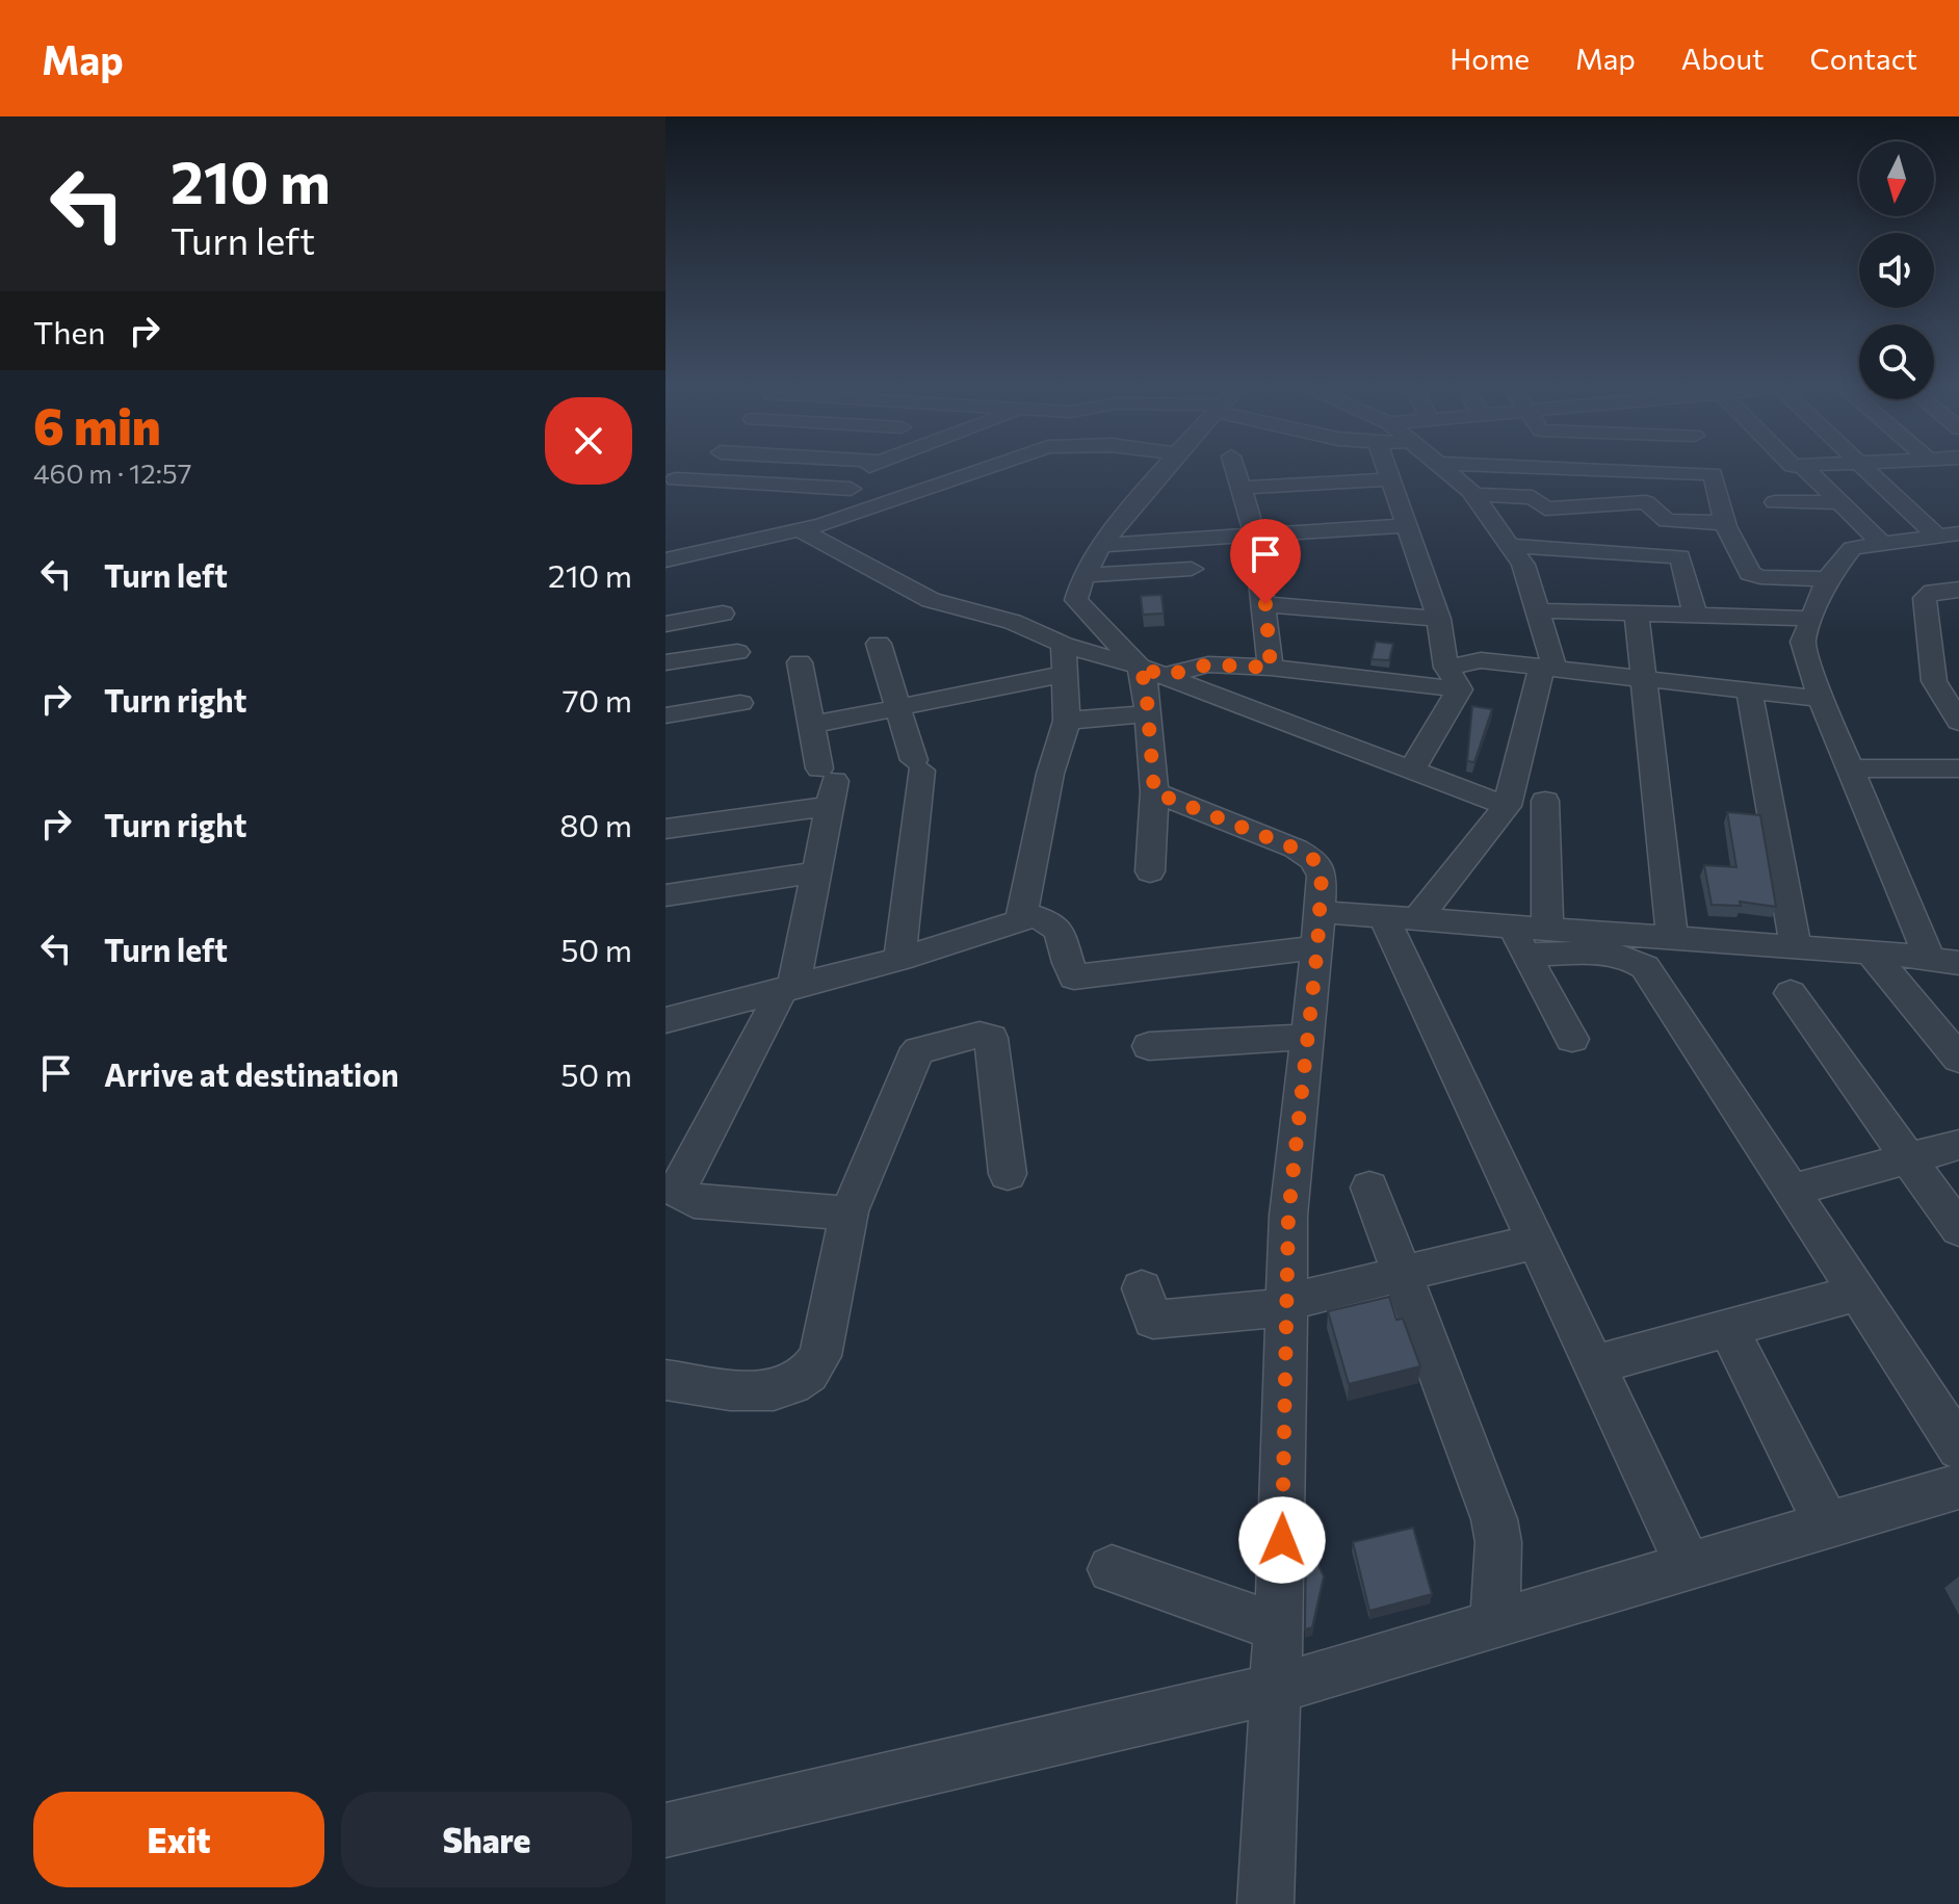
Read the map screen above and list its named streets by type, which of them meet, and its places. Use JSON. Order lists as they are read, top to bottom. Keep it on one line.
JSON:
{"north":"bottom","page":{"header":"Map","nav":["Home","Map","About","Contact"],"turn":["210 m","Turn left"],"then":"Then","heading":["6 min","460 m · 12:57"],"list":[{"name":"Turn left","value":"210 m"},{"name":"Turn right","value":"70 m"},{"name":"Turn right","value":"80 m"},{"name":"Turn left","value":"50 m"},{"name":"Arrive at destination","value":"50 m"}],"buttons":["Exit","Share"]}}
